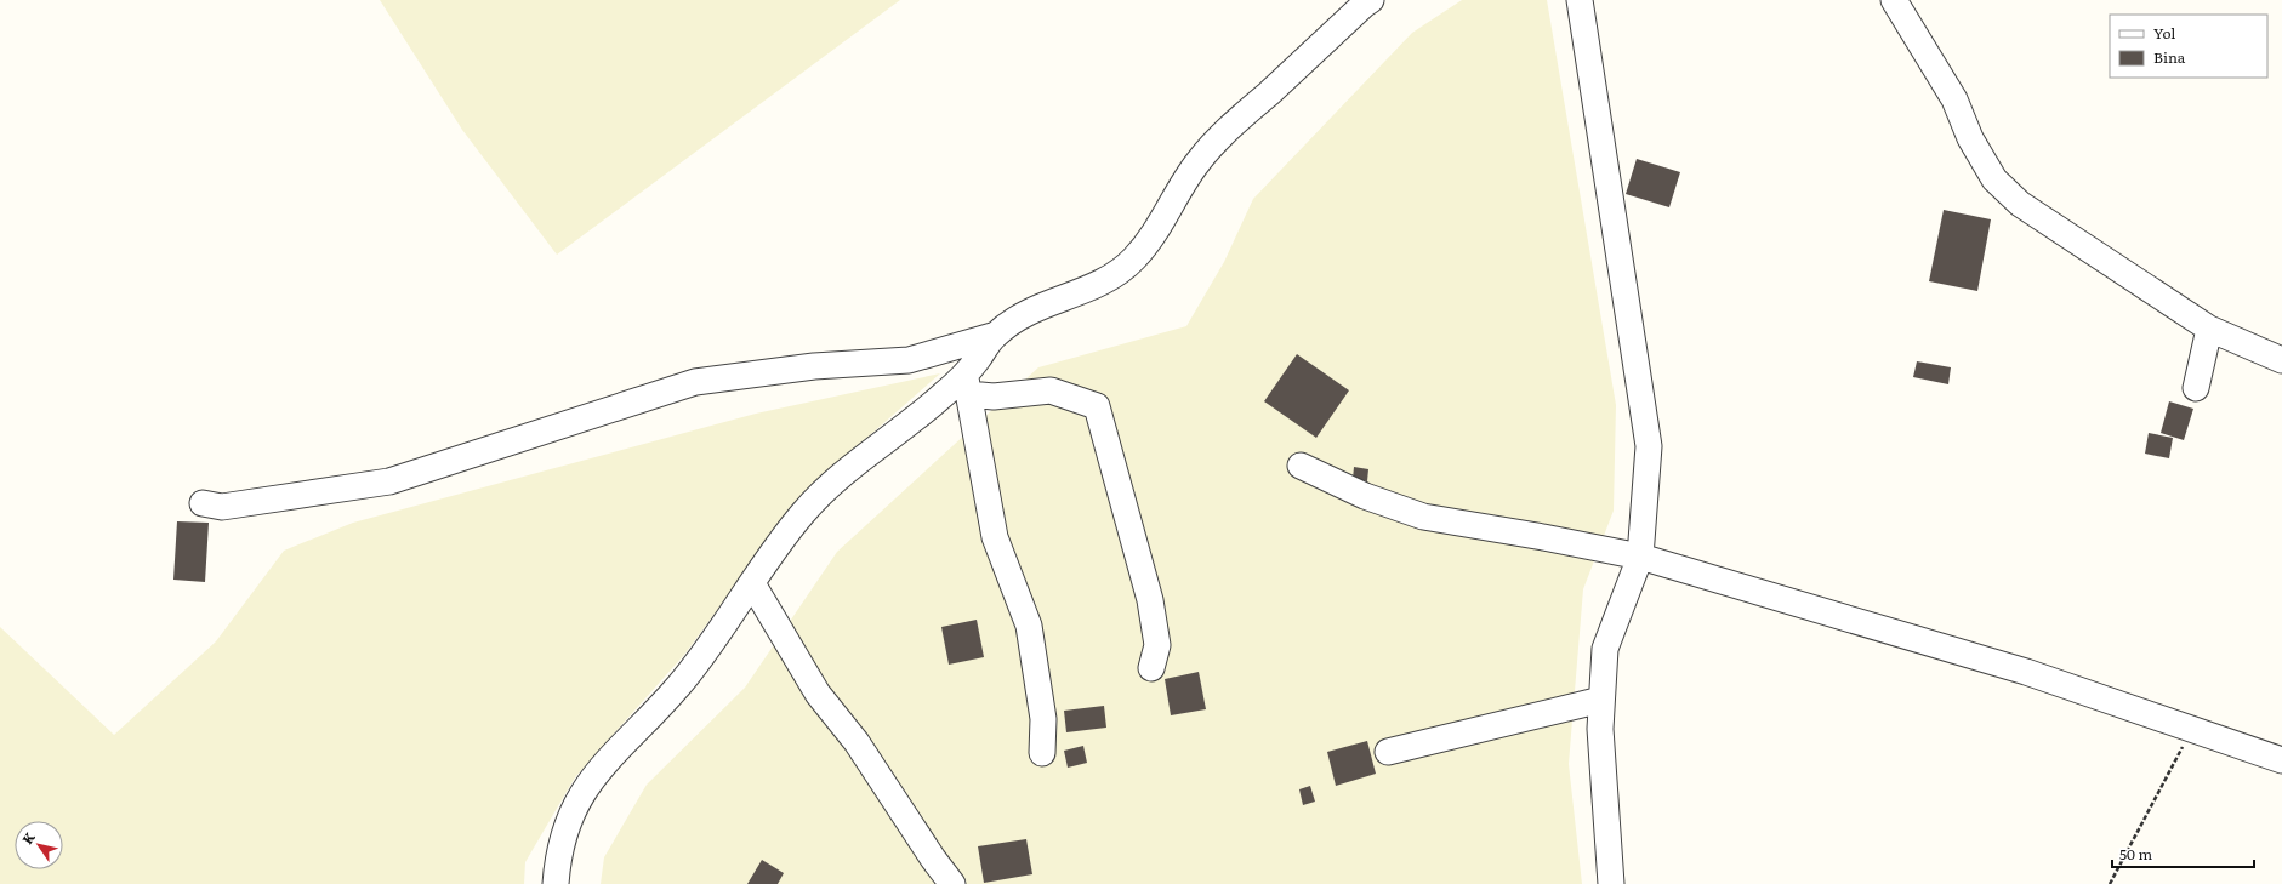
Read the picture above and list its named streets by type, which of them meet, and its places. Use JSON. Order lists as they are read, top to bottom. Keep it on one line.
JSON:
{"legend":["Yol","Bina"],"scale_bar":"50 m","north":"top left"}
